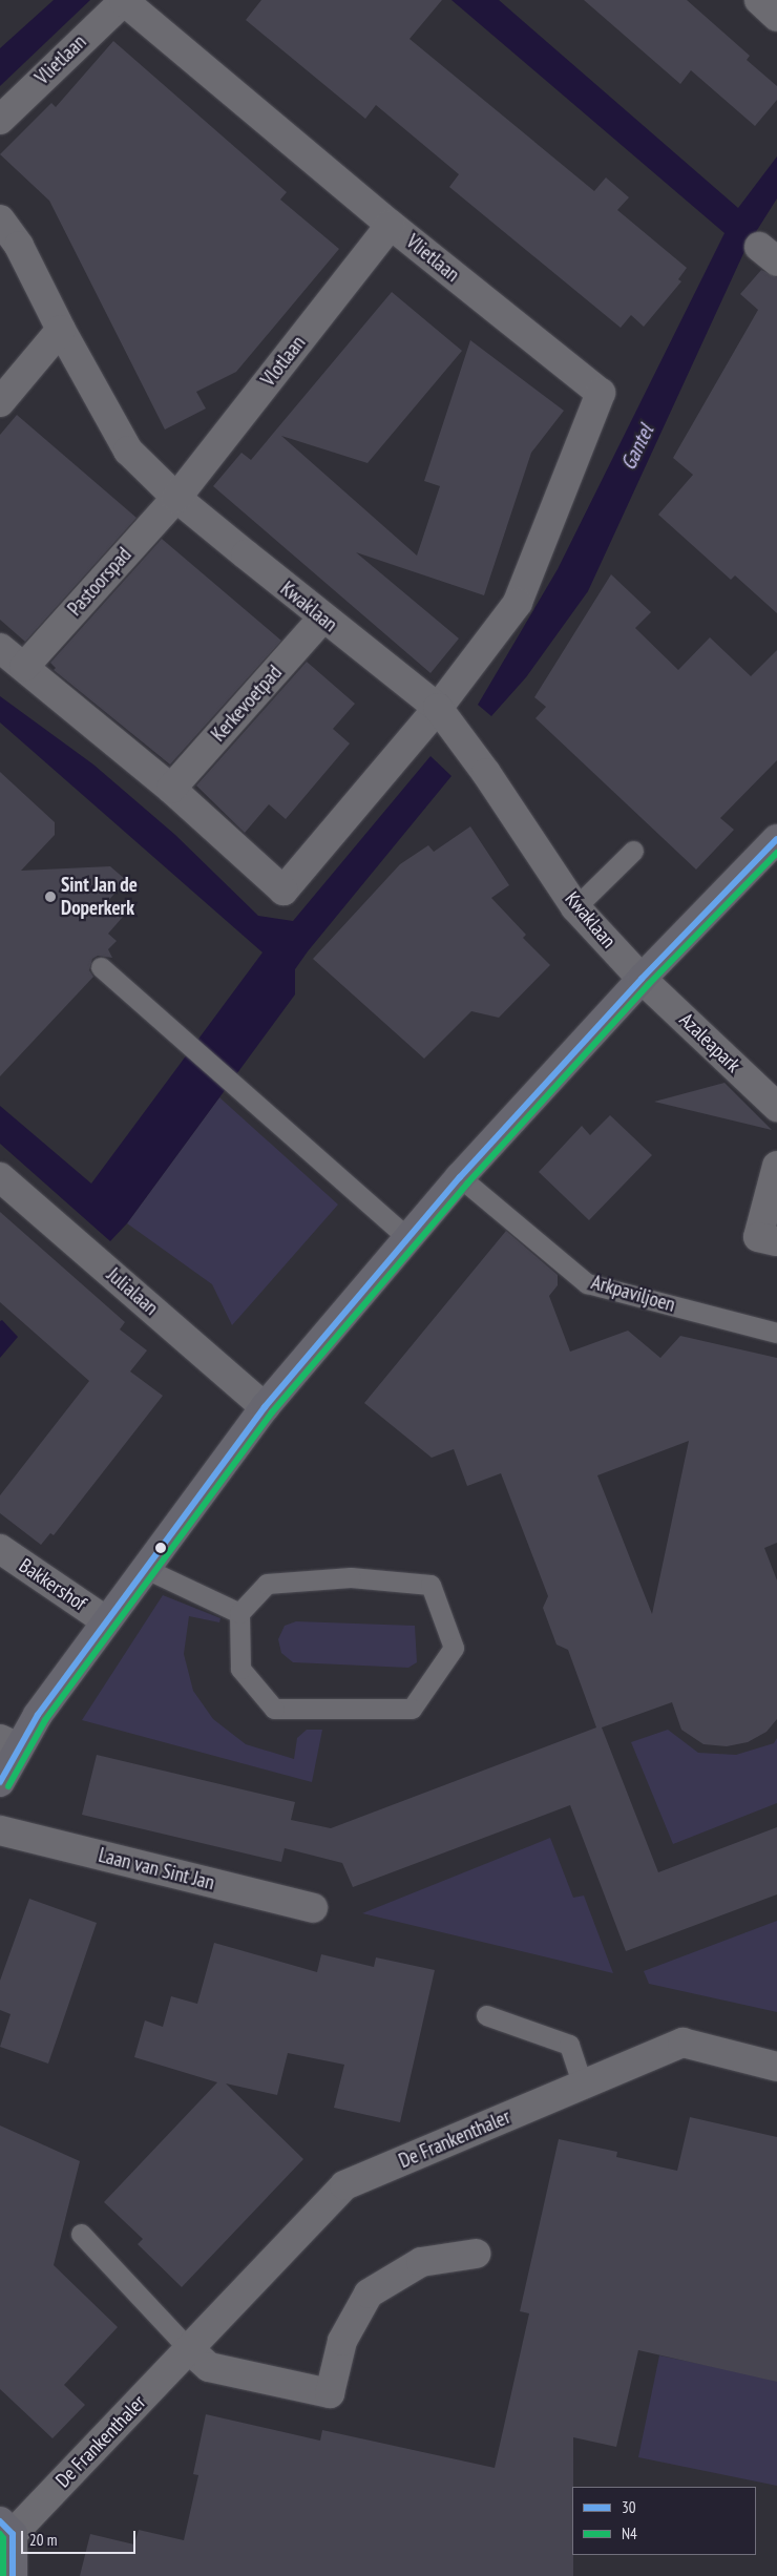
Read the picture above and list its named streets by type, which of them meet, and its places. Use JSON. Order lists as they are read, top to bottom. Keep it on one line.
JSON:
{"streets":{"street":["Vlietlaan","Vlotlaan","Pastoorspad","Kwaklaan","Kerkevoetpad","Azaleapark","Julialaan","Bakkershof","Laan van Sint Jan","De Frankenthaler"],"lane":["Arkpaviljoen"]},"crossings":[["Vlietlaan","Vlotlaan"],["Vlietlaan","Kwaklaan"],["Vlotlaan","Pastoorspad"],["Vlotlaan","Kwaklaan"],["Pastoorspad","Kwaklaan"],["Kwaklaan","Kerkevoetpad"],["Kwaklaan","Azaleapark"]],"water":["Gantel"],"places":["Sint Jan de Doperkerk"],"lines":["transit line 30","transit line N4"],"legend":["30","N4"],"scale_bar":"20 m"}
